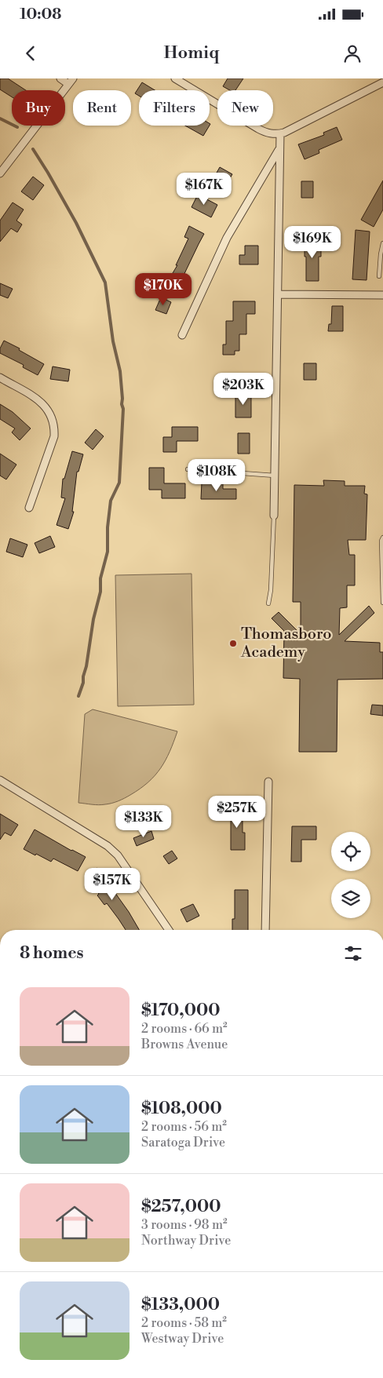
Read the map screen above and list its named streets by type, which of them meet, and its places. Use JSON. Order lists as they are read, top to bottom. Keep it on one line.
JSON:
{"places":["Thomasboro Academy"],"page":{"status":"10:08","header":"Homiq","chip":["Buy","Rent","Filters","New"],"price":["$167K","$169K","$170K","$203K","$108K","$257K","$133K","$157K"],"heading":"8 homes","list":[{"name":"$170,000","note":"2 rooms · 66 m² · Browns Avenue"},{"name":"$108,000","note":"2 rooms · 56 m² · Saratoga Drive"},{"name":"$257,000","note":"3 rooms · 98 m² · Northway Drive"},{"name":"$133,000","note":"2 rooms · 58 m² · Westway Drive"}]}}
